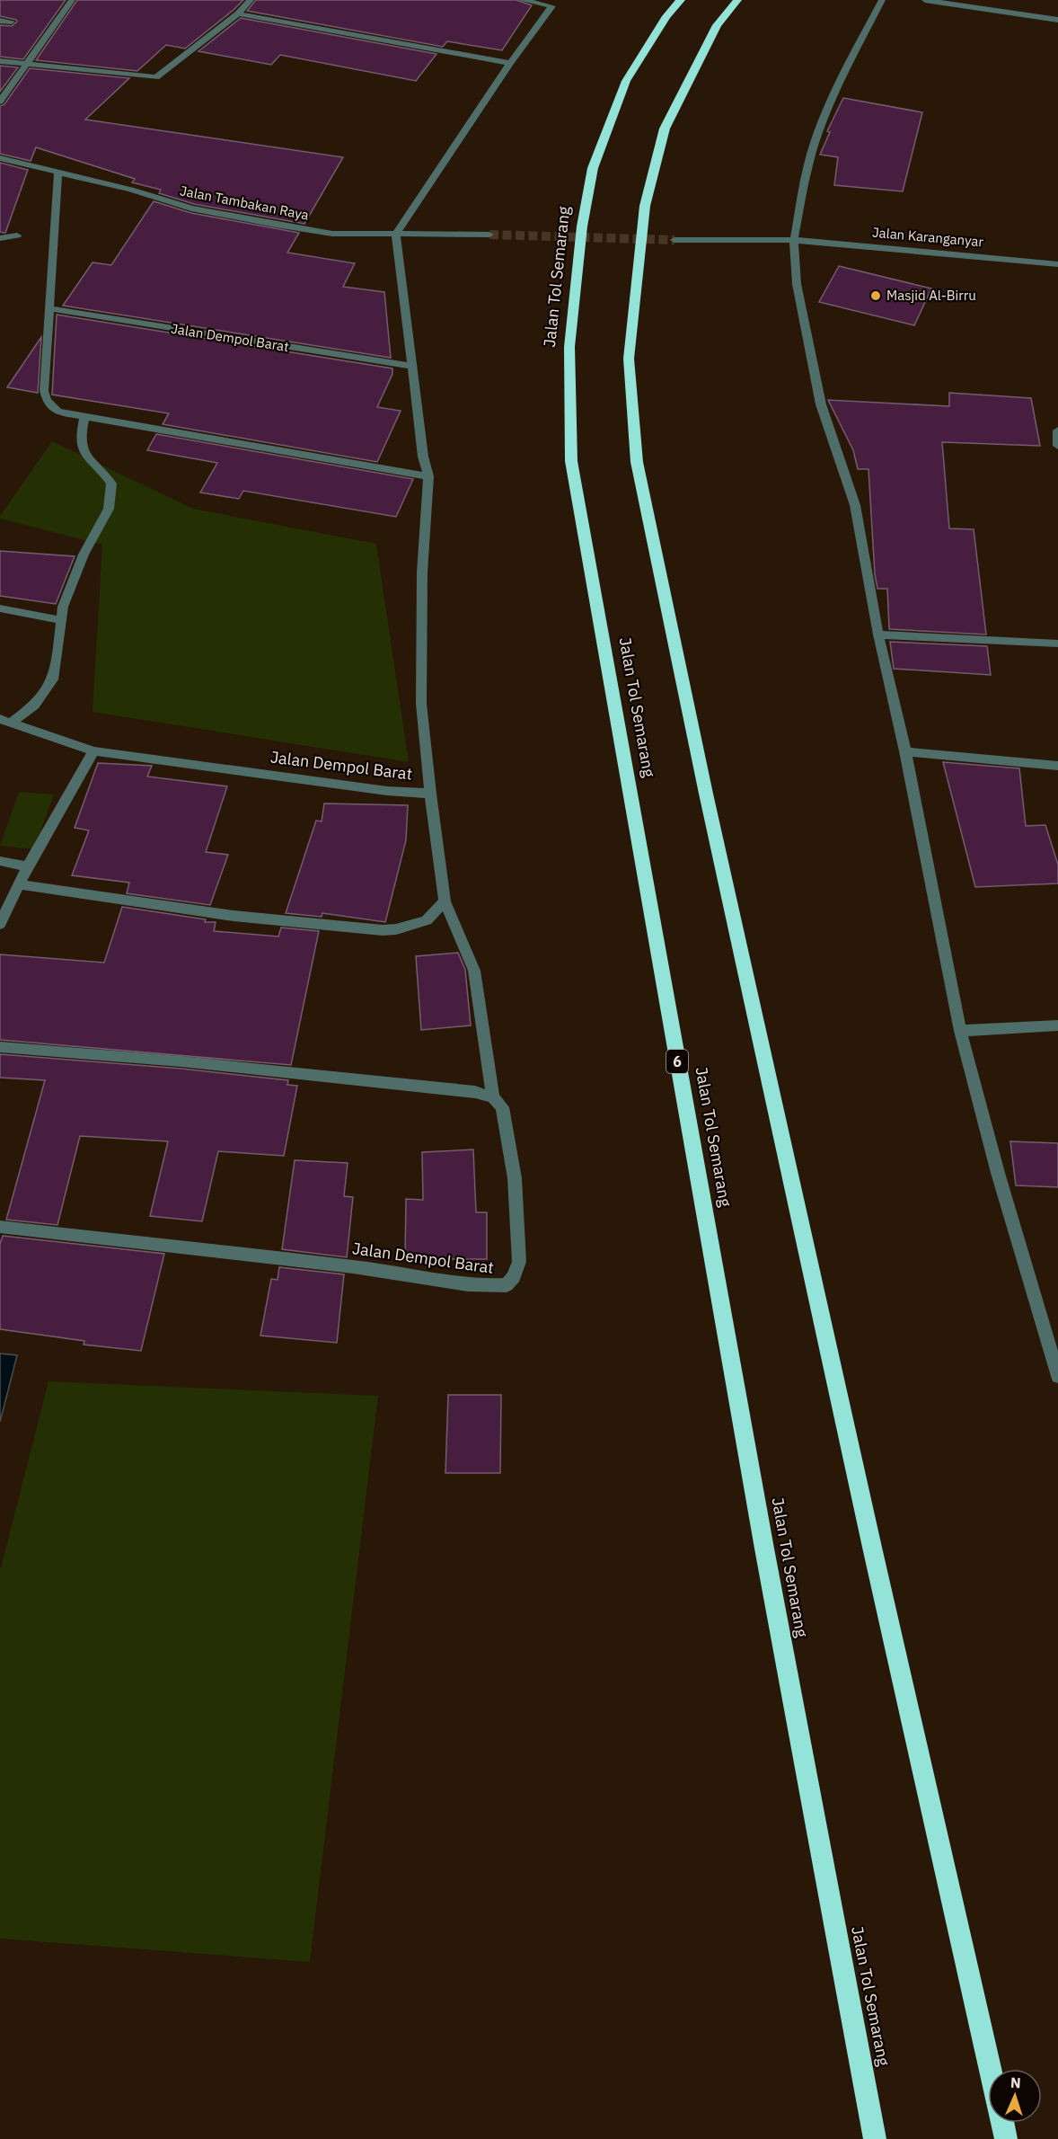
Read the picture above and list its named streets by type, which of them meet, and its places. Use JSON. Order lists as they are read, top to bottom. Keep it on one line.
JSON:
{"streets":{"highway":["Jalan Tol Semarang","6"],"street":["Jalan Tambakan Raya","Jalan Karanganyar","Jalan Dempol Barat"]},"places":["Masjid Al-Birru"],"north":"top"}
